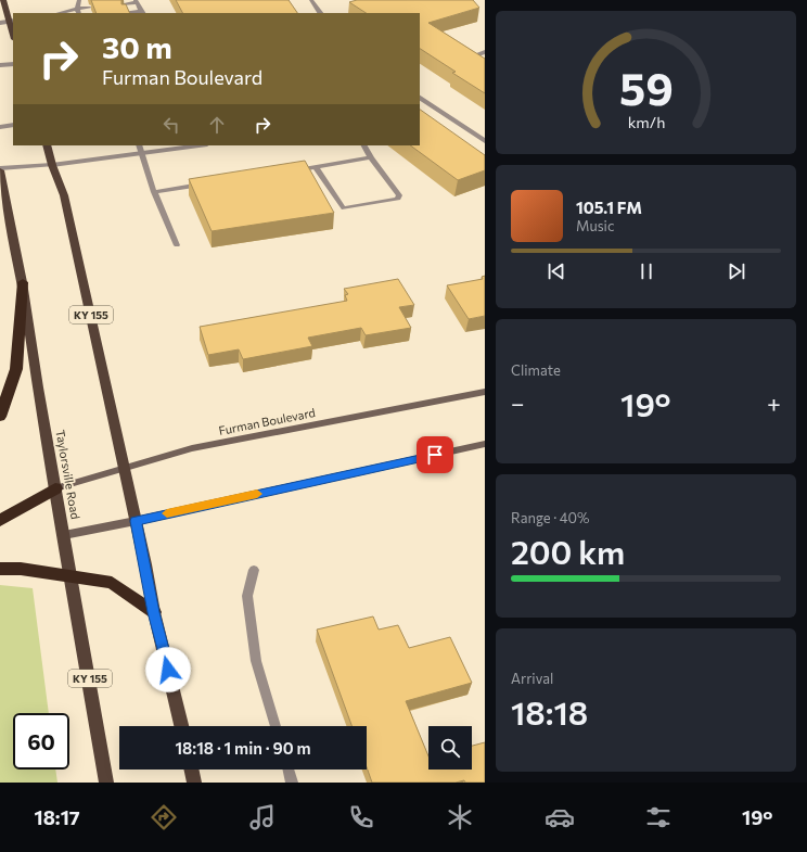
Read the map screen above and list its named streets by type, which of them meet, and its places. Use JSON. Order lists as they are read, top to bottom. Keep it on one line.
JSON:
{"streets":{"main road":["KY 155","Taylorsville Road"],"street":["Furman Boulevard"]},"crossings":[["KY 155","Furman Boulevard"],["Furman Boulevard","Taylorsville Road"]],"page":{"turn":["30 m","Furman Boulevard"],"song":["105.1 FM","Music"],"tile":["Climate",["Range · 40%","200 km"],["Arrival","18:18"]],"heat":["−","19°","+"],"limit":"60","trip":"18:18 · 1 min · 90 m","tabs":["18:17","19°"],"gauge":["59","km/h"]}}
